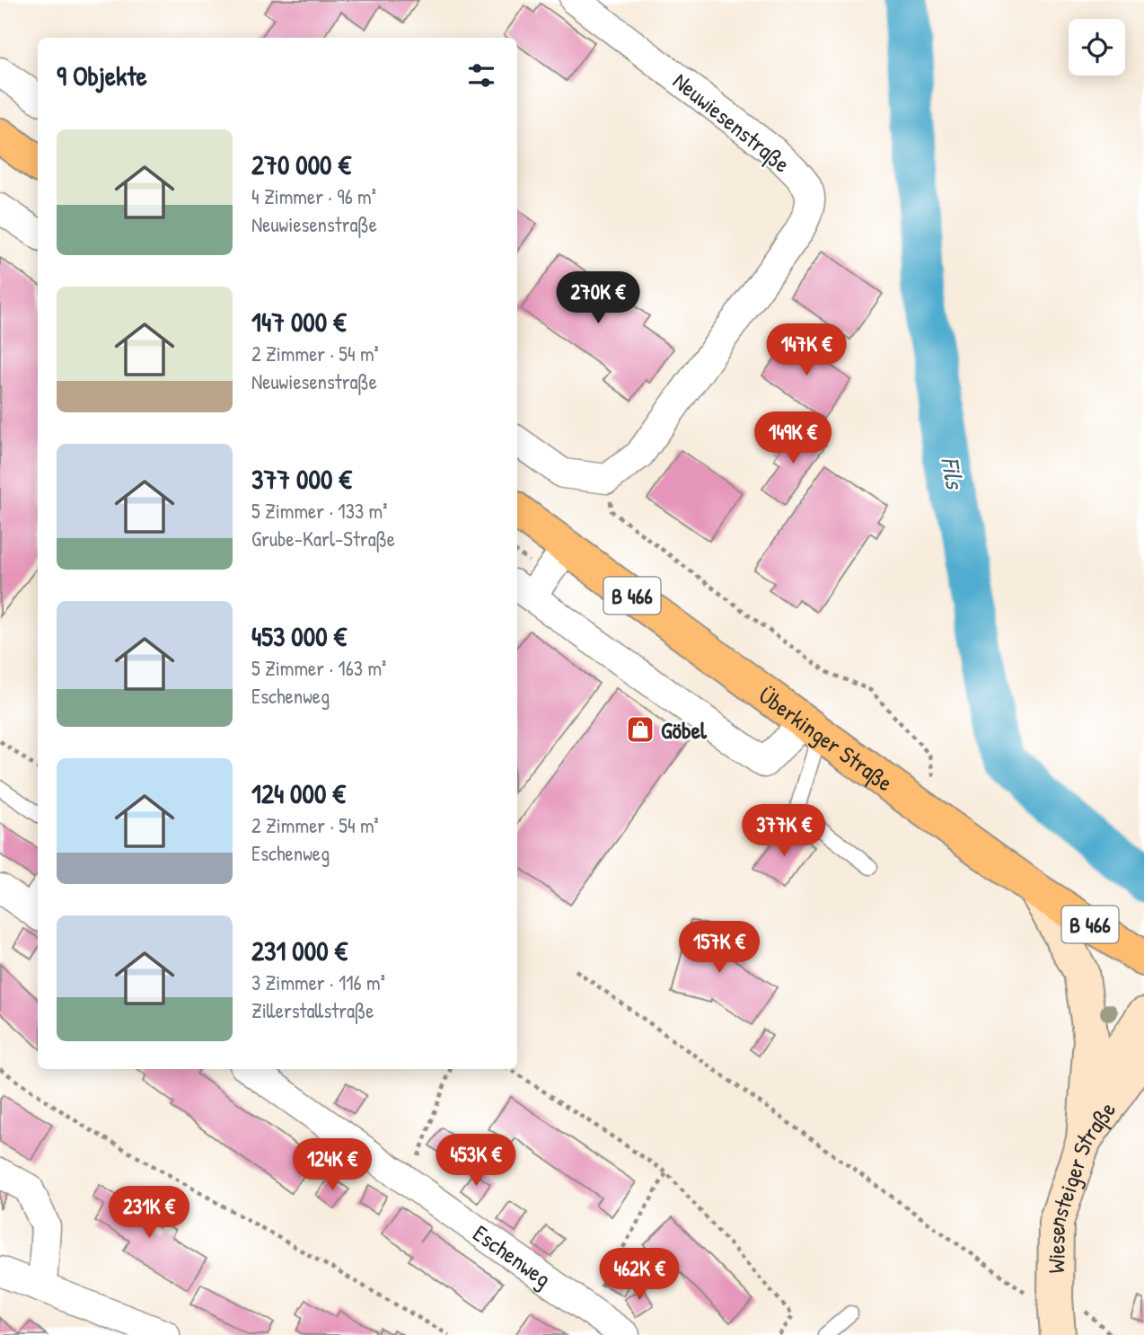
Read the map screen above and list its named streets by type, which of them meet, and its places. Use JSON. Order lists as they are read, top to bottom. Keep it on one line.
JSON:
{"streets":{"main road":["B 466","Überkinger Straße","Wiesensteiger Straße"],"street":["Neuwiesenstraße","Eschenweg"]},"water":["Fils"],"places":{"shop":["Göbel"]},"page":{"heading":"9 Objekte","list":[{"name":"270 000 €","note":"4 Zimmer · 96 m² · Neuwiesenstraße"},{"name":"147 000 €","note":"2 Zimmer · 54 m² · Neuwiesenstraße"},{"name":"377 000 €","note":"5 Zimmer · 133 m² · Grube-Karl-Straße"},{"name":"453 000 €","note":"5 Zimmer · 163 m² · Eschenweg"},{"name":"124 000 €","note":"2 Zimmer · 54 m² · Eschenweg"},{"name":"231 000 €","note":"3 Zimmer · 116 m² · Zillerstallstraße"}],"price":["270K €","147K €","149K €","377K €","157K €","453K €","124K €","231K €","462K €"]}}
